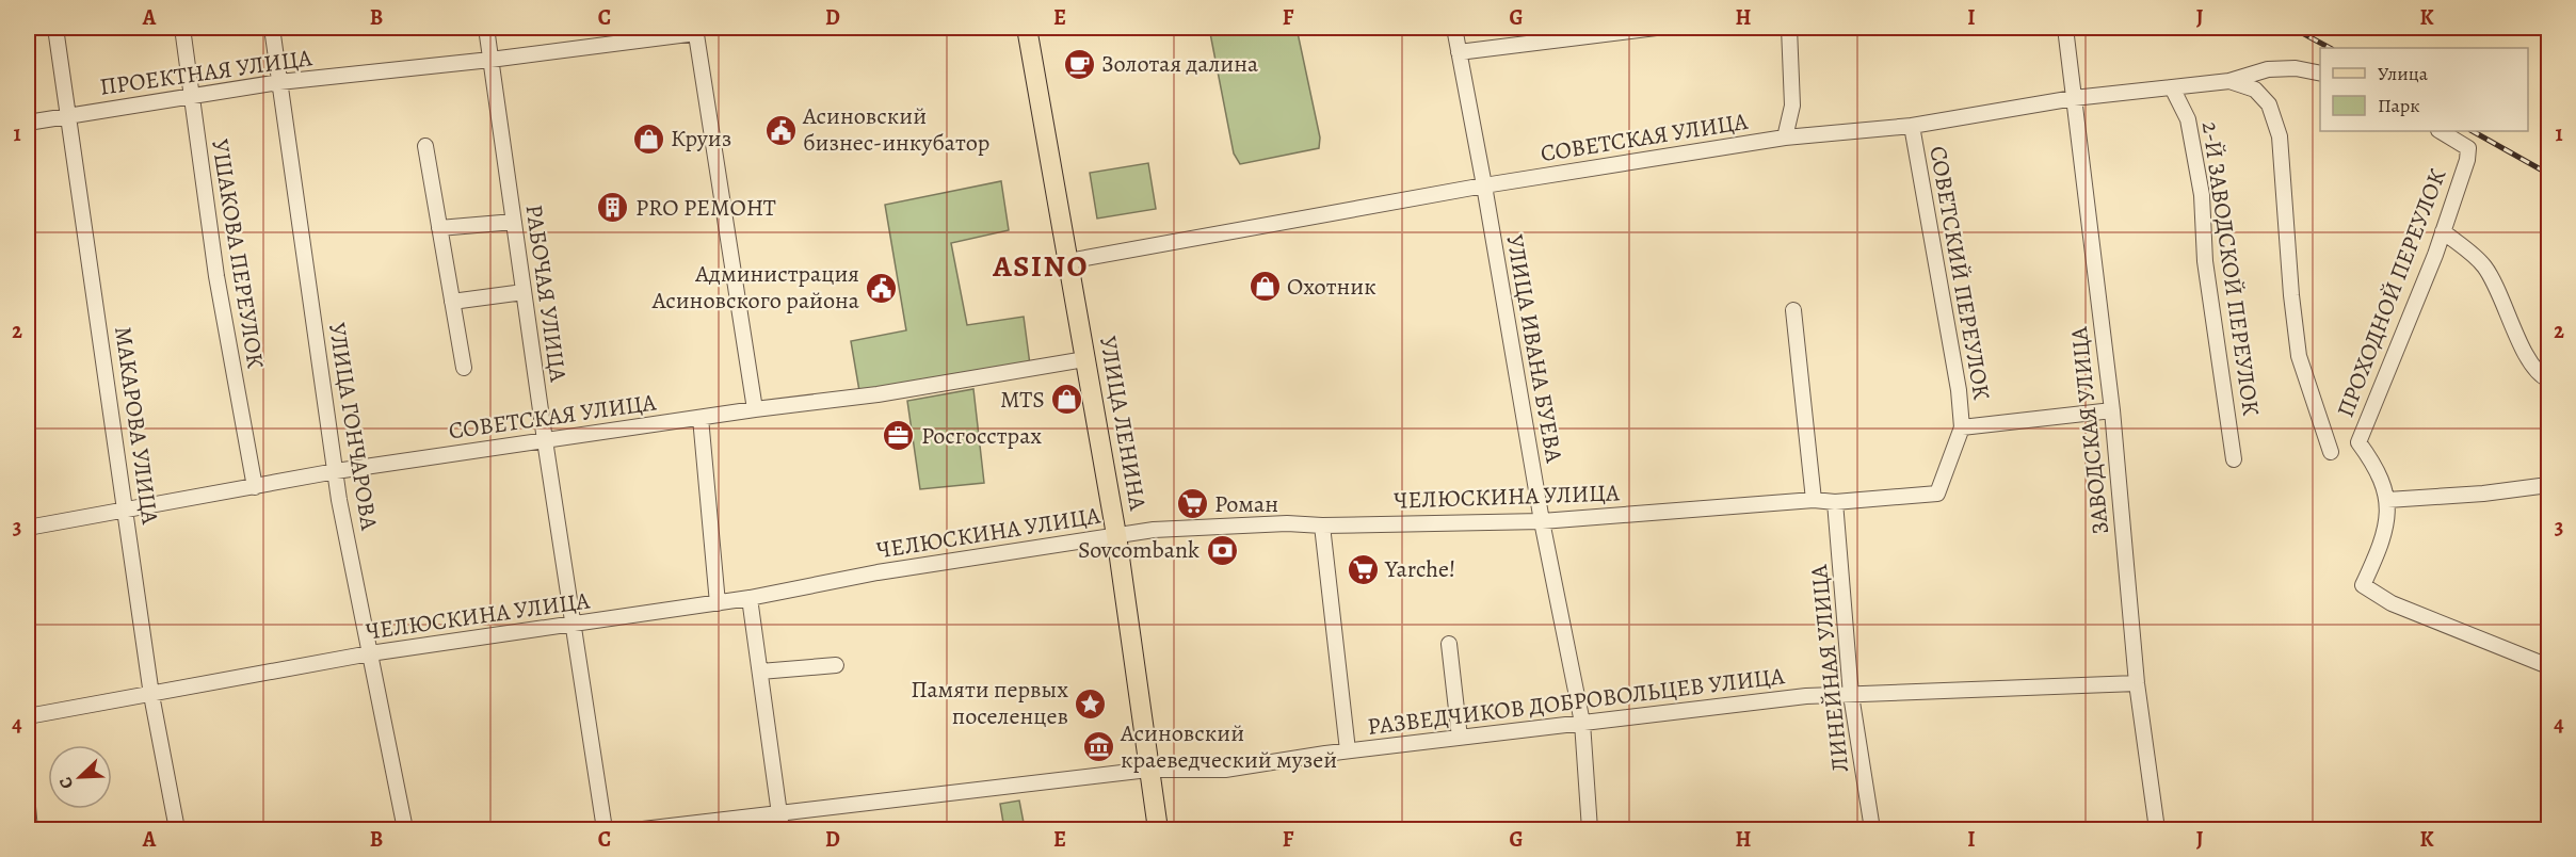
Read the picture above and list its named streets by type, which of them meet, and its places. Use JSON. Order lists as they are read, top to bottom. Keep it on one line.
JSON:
{"streets":{"main road":["УЛИЦА ЛЕНИНА"],"street":["ПРОЕКТНАЯ УЛИЦА","СОВЕТСКАЯ УЛИЦА","УШАКОВА ПЕРЕУЛОК","2-Й ЗАВОДСКОЙ ПЕРЕУЛОК","СОВЕТСКИЙ ПЕРЕУЛОК","РАБОЧАЯ УЛИЦА","ПРОХОДНОЙ ПЕРЕУЛОК","УЛИЦА ИВАНА БУЕВА","МАКАРОВА УЛИЦА","УЛИЦА ГОНЧАРОВА","ЗАВОДСКАЯ УЛИЦА","ЧЕЛЮСКИНА УЛИЦА","ЛИНЕЙНАЯ УЛИЦА","РАЗВЕДЧИКОВ ДОБРОВОЛЬЦЕВ УЛИЦА"]},"crossings":[["ПРОЕКТНАЯ УЛИЦА","УШАКОВА ПЕРЕУЛОК"],["ПРОЕКТНАЯ УЛИЦА","РАБОЧАЯ УЛИЦА"],["ПРОЕКТНАЯ УЛИЦА","МАКАРОВА УЛИЦА"],["ПРОЕКТНАЯ УЛИЦА","УЛИЦА ГОНЧАРОВА"],["СОВЕТСКАЯ УЛИЦА","УШАКОВА ПЕРЕУЛОК"],["СОВЕТСКАЯ УЛИЦА","2-Й ЗАВОДСКОЙ ПЕРЕУЛОК"],["СОВЕТСКАЯ УЛИЦА","СОВЕТСКИЙ ПЕРЕУЛОК"],["СОВЕТСКАЯ УЛИЦА","РАБОЧАЯ УЛИЦА"],["СОВЕТСКАЯ УЛИЦА","УЛИЦА ИВАНА БУЕВА"],["СОВЕТСКАЯ УЛИЦА","УЛИЦА ЛЕНИНА"],["СОВЕТСКАЯ УЛИЦА","МАКАРОВА УЛИЦА"],["СОВЕТСКАЯ УЛИЦА","УЛИЦА ГОНЧАРОВА"],["СОВЕТСКАЯ УЛИЦА","ЗАВОДСКАЯ УЛИЦА"],["СОВЕТСКИЙ ПЕРЕУЛОК","ЧЕЛЮСКИНА УЛИЦА"],["РАБОЧАЯ УЛИЦА","ЧЕЛЮСКИНА УЛИЦА"],["УЛИЦА ИВАНА БУЕВА","ЧЕЛЮСКИНА УЛИЦА"],["УЛИЦА ИВАНА БУЕВА","РАЗВЕДЧИКОВ ДОБРОВОЛЬЦЕВ УЛИЦА"],["УЛИЦА ЛЕНИНА","ЧЕЛЮСКИНА УЛИЦА"],["УЛИЦА ЛЕНИНА","РАЗВЕДЧИКОВ ДОБРОВОЛЬЦЕВ УЛИЦА"],["МАКАРОВА УЛИЦА","ЧЕЛЮСКИНА УЛИЦА"],["УЛИЦА ГОНЧАРОВА","ЧЕЛЮСКИНА УЛИЦА"],["ЗАВОДСКАЯ УЛИЦА","РАЗВЕДЧИКОВ ДОБРОВОЛЬЦЕВ УЛИЦА"],["ЧЕЛЮСКИНА УЛИЦА","ЛИНЕЙНАЯ УЛИЦА"],["ЛИНЕЙНАЯ УЛИЦА","РАЗВЕДЧИКОВ ДОБРОВОЛЬЦЕВ УЛИЦА"]],"districts":["ASINO"],"places":{"cafe":["Золотая далина"],"public building":["Асиновский бизнес-инкубатор","Администрация Асиновского района"],"shop":["Круиз","Охотник","MTS"],"building":["PRO РЕМОНТ"],"office":["Росгосстрах"],"supermarket":["Роман","Yarche!"],"bank":["Sovcombank"],"place":["Памяти первых поселенцев"],"museum":["Асиновский краеведческий музей"]},"legend":["Улица","Парк"],"north":"bottom left","grid":{"columns":["A","B","C","D","E","F","G","H","I","J","K"],"rows":["1","2","3","4"]}}
